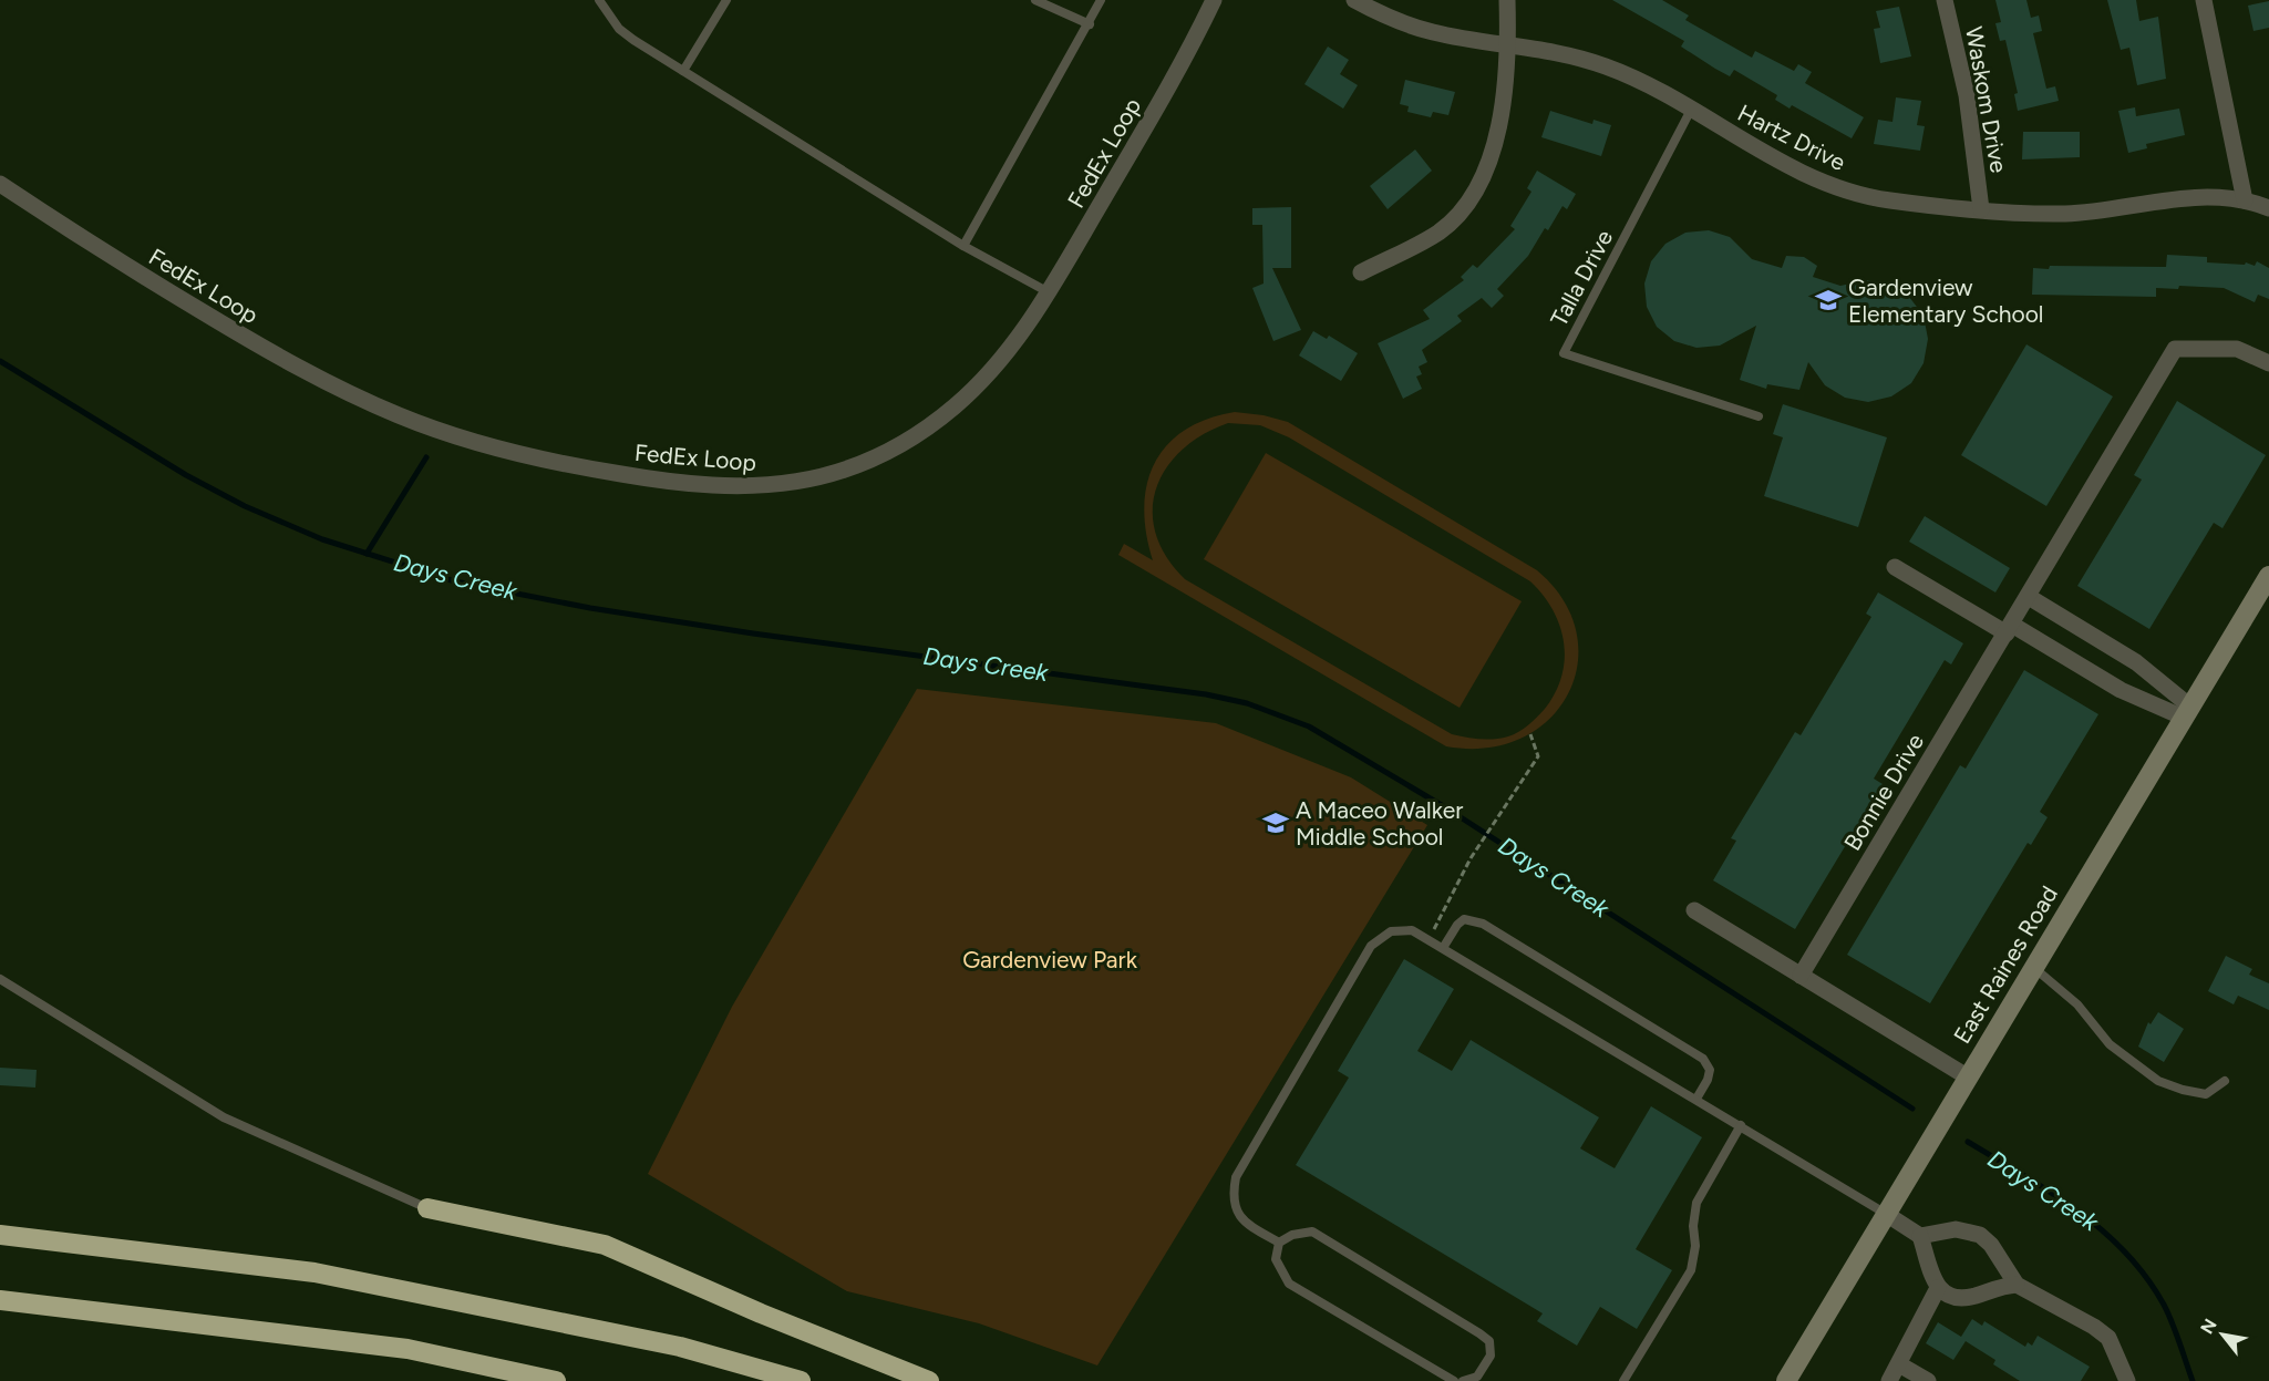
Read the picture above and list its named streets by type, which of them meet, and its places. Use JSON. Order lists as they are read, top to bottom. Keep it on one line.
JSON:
{"streets":{"main road":["East Raines Road"],"street":["Waskom Drive","Hartz Drive","FedEx Loop","Bonnie Drive"],"lane":["Talla Drive"]},"crossings":[["Waskom Drive","Hartz Drive"],["Hartz Drive","Talla Drive"]],"water":["Days Creek"],"parks":["Gardenview Park"],"places":{"school or university":["Gardenview Elementary School","A Maceo Walker Middle School"]},"north":"top left"}
